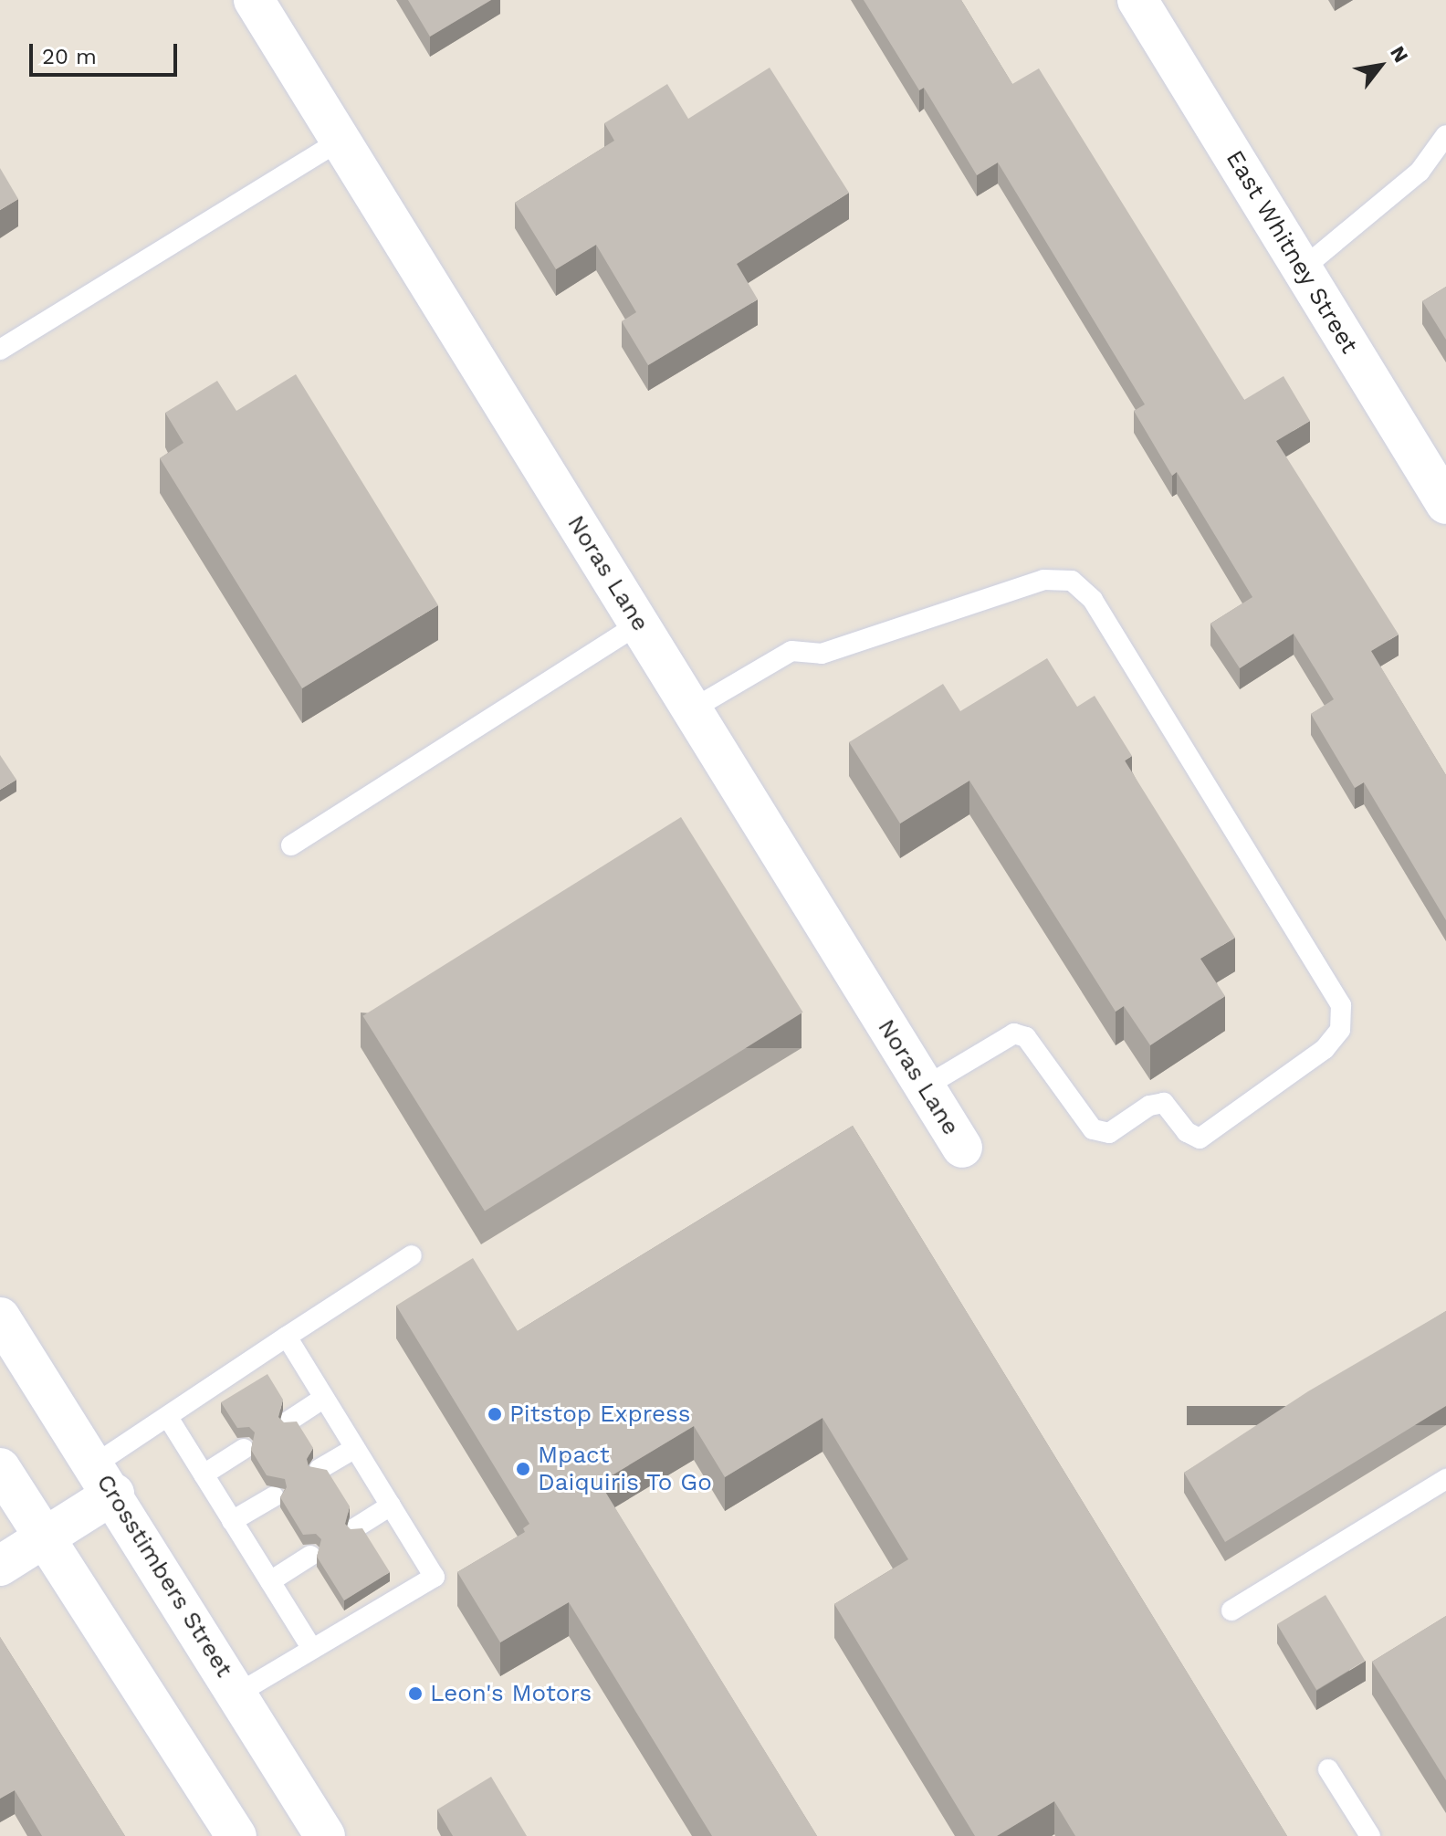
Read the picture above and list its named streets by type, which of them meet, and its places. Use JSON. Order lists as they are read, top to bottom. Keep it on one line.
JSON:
{"streets":{"street":["East Whitney Street","Noras Lane","Crosstimbers Street"]},"places":["Pitstop Express","Mpact Daiquiris To Go","Leon's Motors"],"scale_bar":"20 m","north":"top right"}
